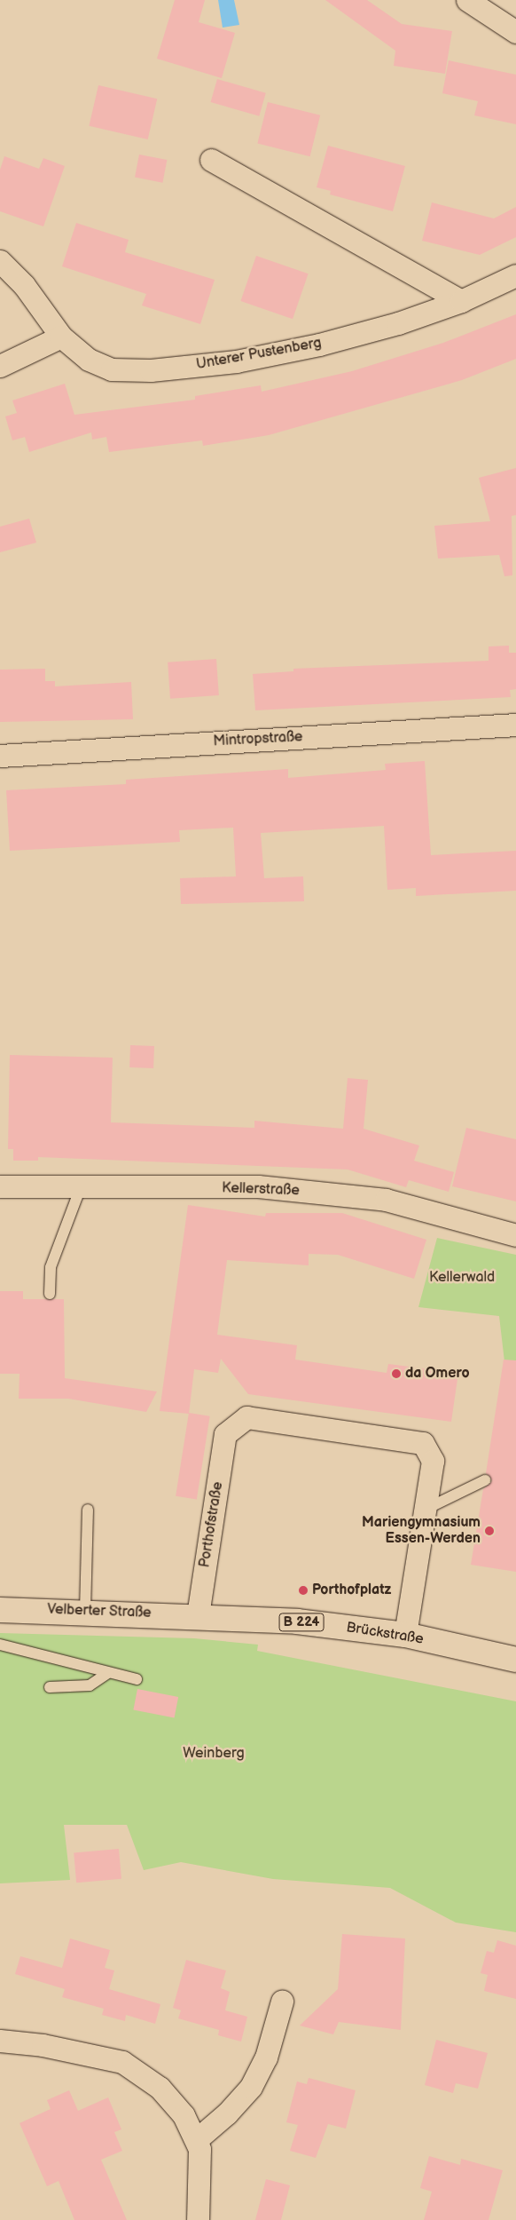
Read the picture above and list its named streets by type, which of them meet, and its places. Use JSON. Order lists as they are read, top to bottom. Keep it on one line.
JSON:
{"streets":{"main road":["Velberter Straße","B 224","Brückstraße"],"street":["Unterer Pustenberg","Mintropstraße","Kellerstraße","Porthofstraße"]},"crossings":[["Porthofstraße","Velberter Straße"],["Porthofstraße","Brückstraße"],["Velberter Straße","Brückstraße"]],"parks":["Kellerwald","Weinberg"],"places":["da Omero","Mariengymnasium Essen-Werden","Porthofplatz"]}
